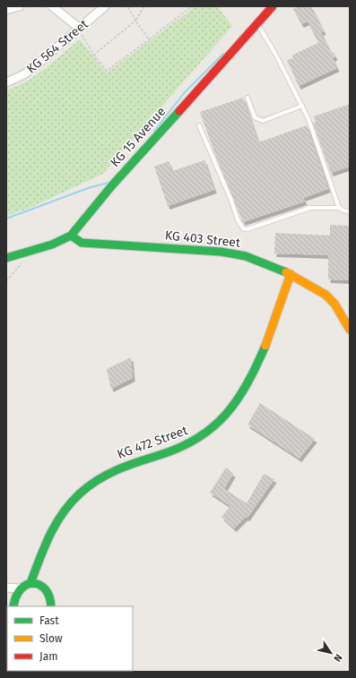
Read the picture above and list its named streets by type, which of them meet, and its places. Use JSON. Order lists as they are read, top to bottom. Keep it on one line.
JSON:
{"streets":{"main road":["KG 15 Avenue","KG 403 Street","KG 472 Street"],"street":["KG 564 Street"]},"crossings":[["KG 15 Avenue","KG 403 Street"],["KG 403 Street","KG 472 Street"]],"legend":["Fast","Slow","Jam"],"north":"bottom right"}
